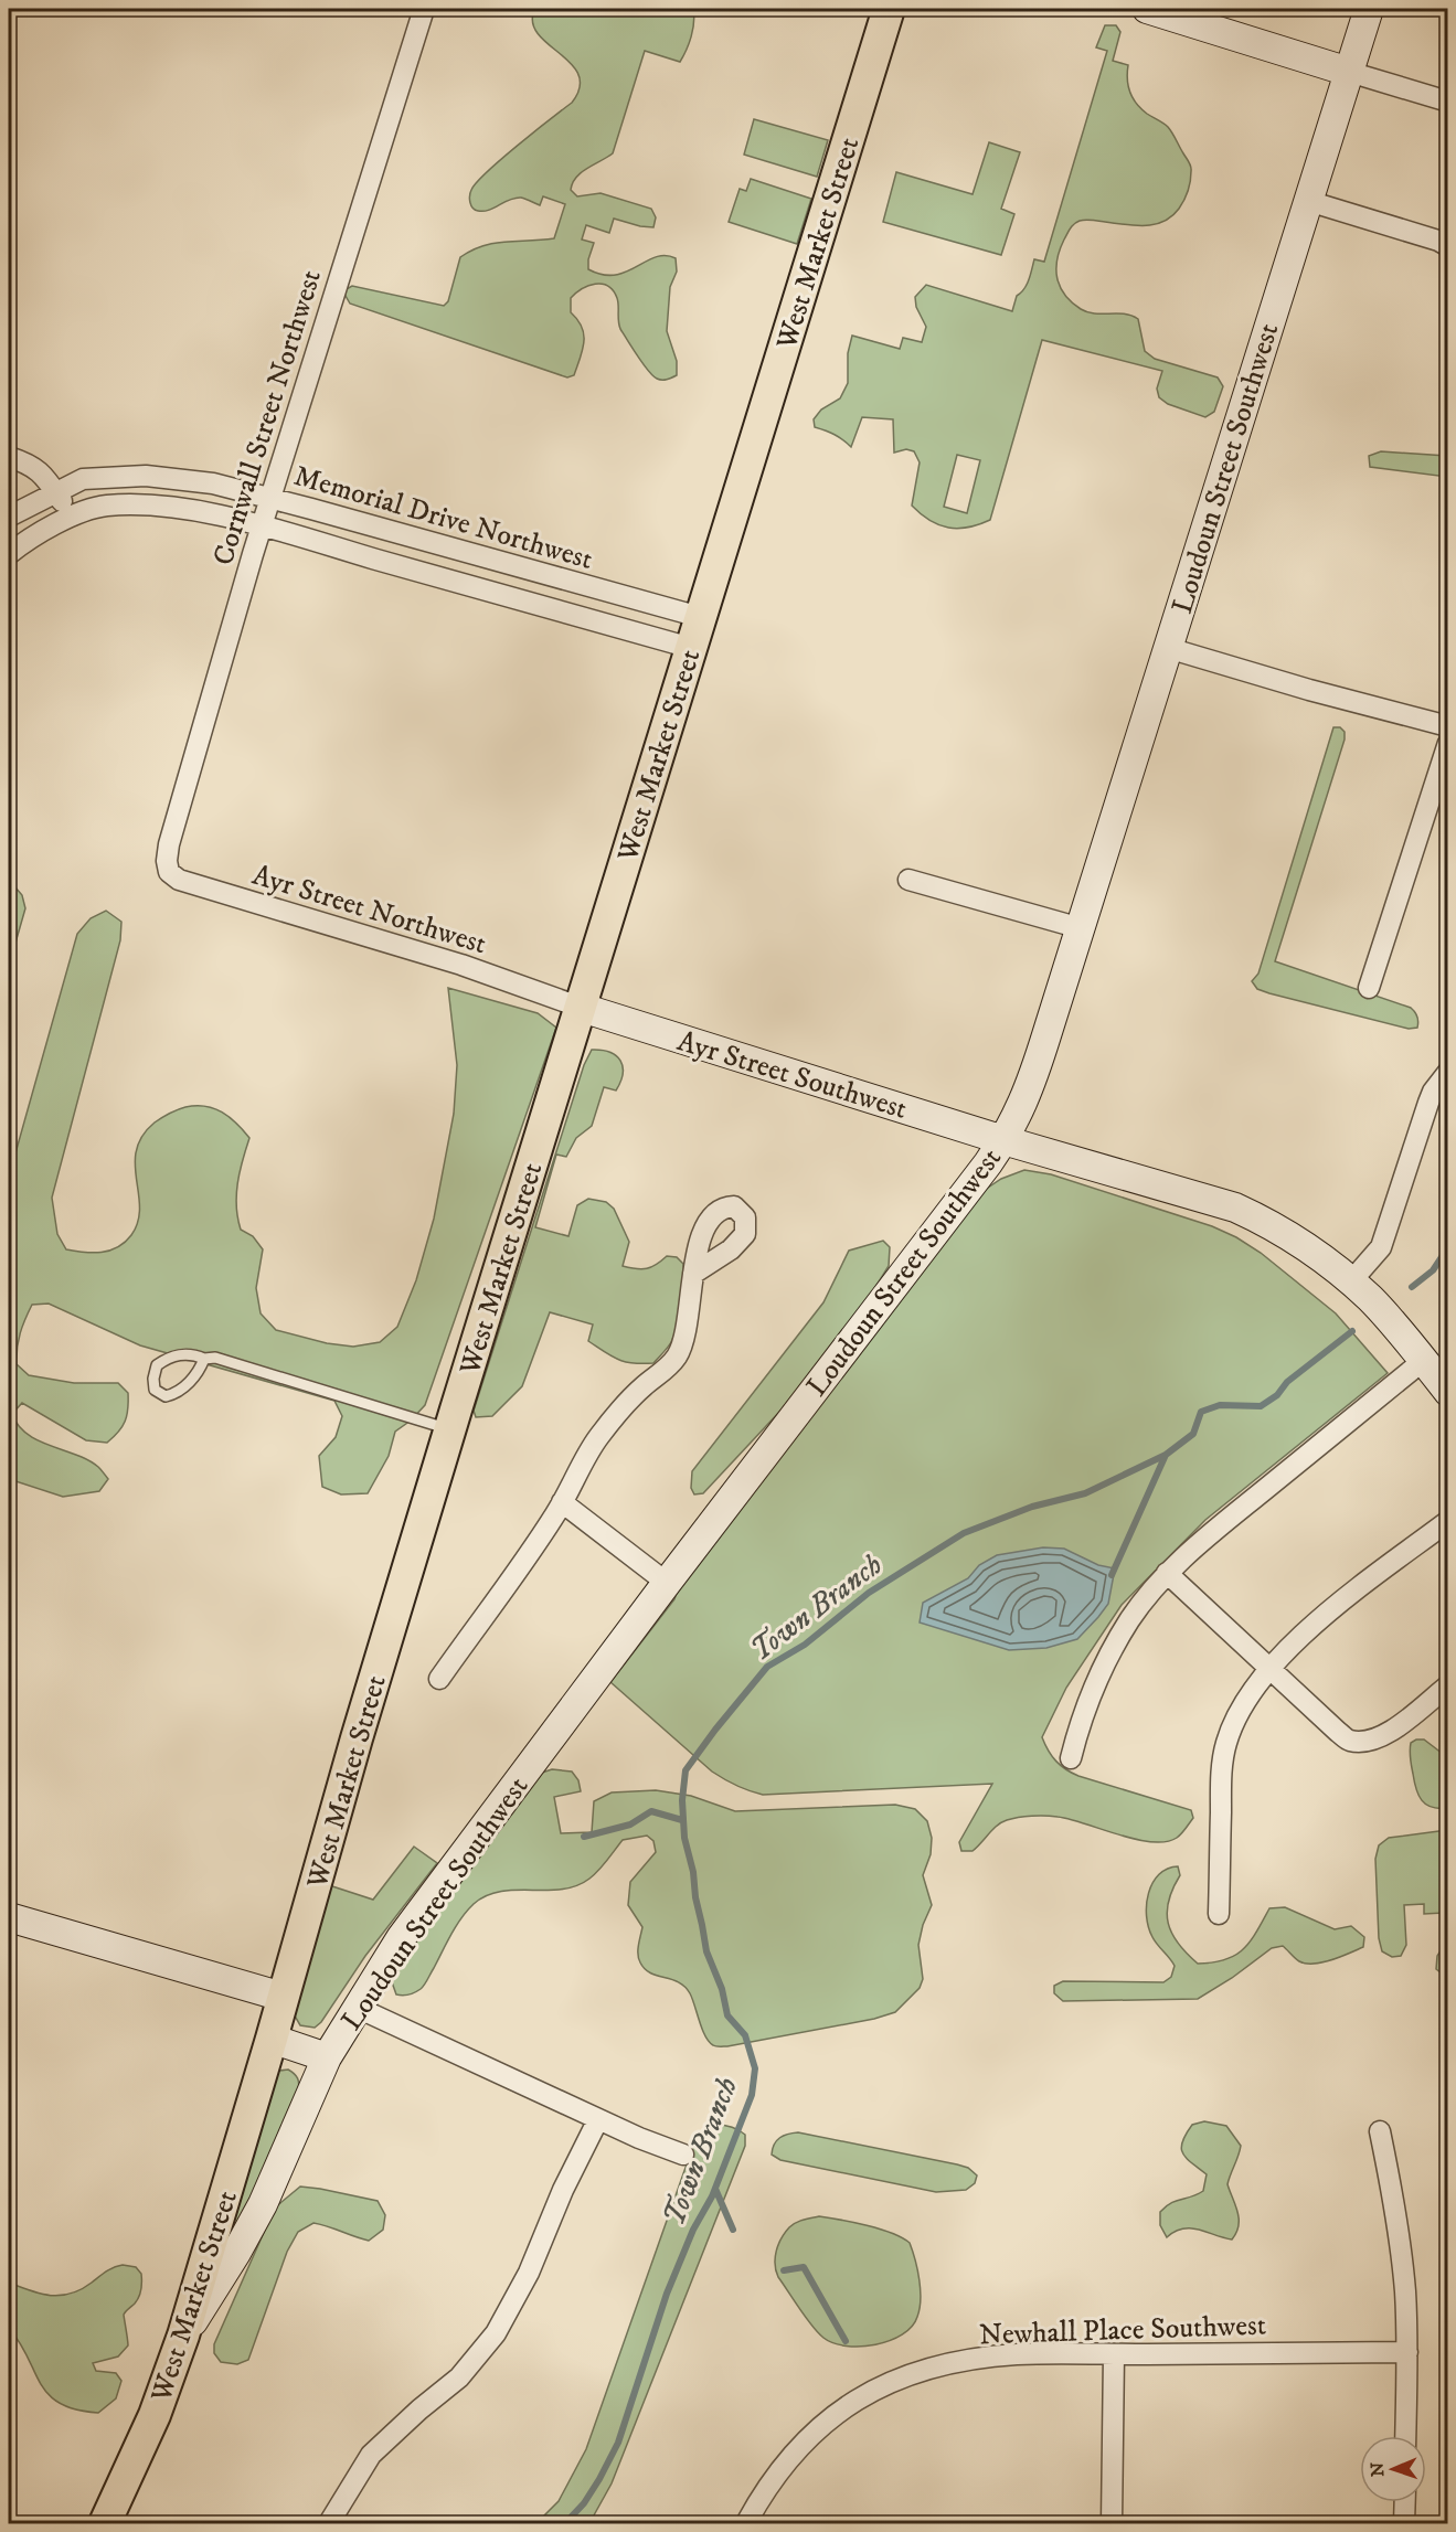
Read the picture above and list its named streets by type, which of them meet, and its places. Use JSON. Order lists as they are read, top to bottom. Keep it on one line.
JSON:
{"streets":{"main road":["West Market Street","Loudoun Street Southwest","Ayr Street Southwest"],"street":["Cornwall Street Northwest","Memorial Drive Northwest","Ayr Street Northwest","Newhall Place Southwest"]},"crossings":[["West Market Street","Loudoun Street Southwest"],["West Market Street","Memorial Drive Northwest"],["West Market Street","Ayr Street Northwest"],["West Market Street","Ayr Street Southwest"],["Cornwall Street Northwest","Memorial Drive Northwest"],["Cornwall Street Northwest","Ayr Street Northwest"],["Loudoun Street Southwest","Ayr Street Southwest"],["Ayr Street Northwest","Ayr Street Southwest"]],"water":["Town Branch"],"north":"left"}
